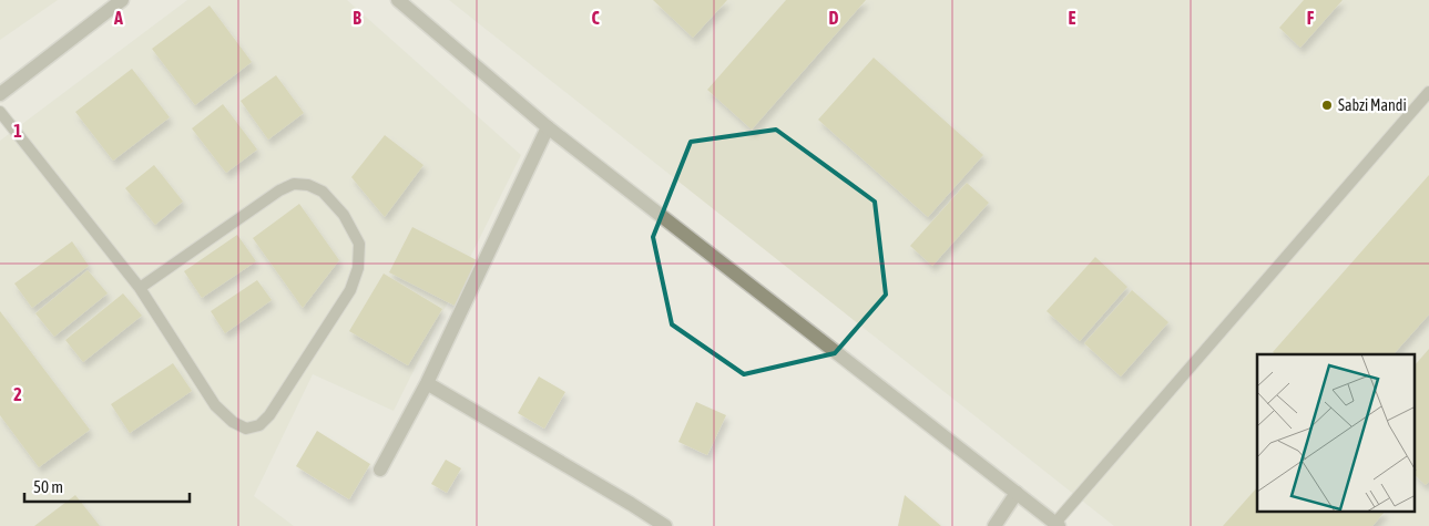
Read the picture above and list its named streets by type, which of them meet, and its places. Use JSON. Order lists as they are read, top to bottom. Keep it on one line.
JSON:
{"places":["Sabzi Mandi"],"scale_bar":"50 m","grid":{"columns":["A","B","C","D","E","F"],"rows":["1","2"]}}
